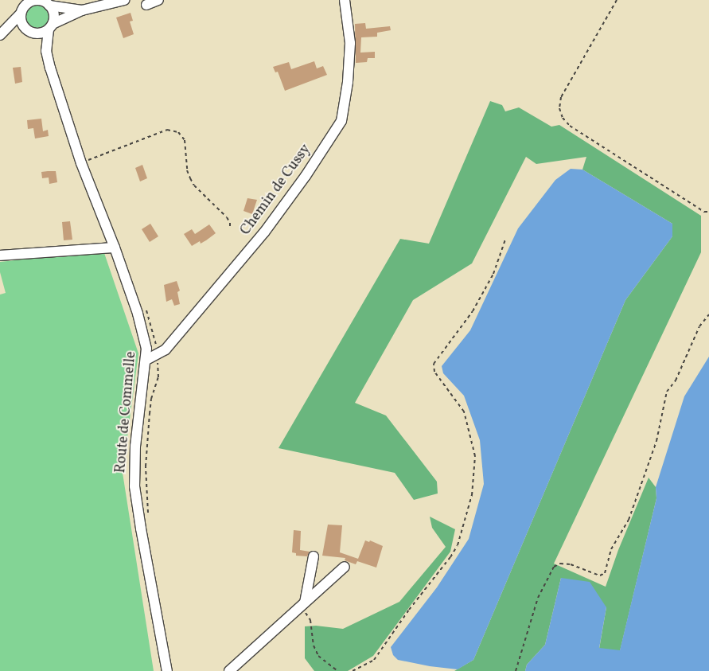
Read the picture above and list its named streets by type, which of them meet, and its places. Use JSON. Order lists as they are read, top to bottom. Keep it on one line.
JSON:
{"streets":{"street":["Chemin de Cussy","Route de Commelle"]},"crossings":[["Chemin de Cussy","Route de Commelle"]]}
